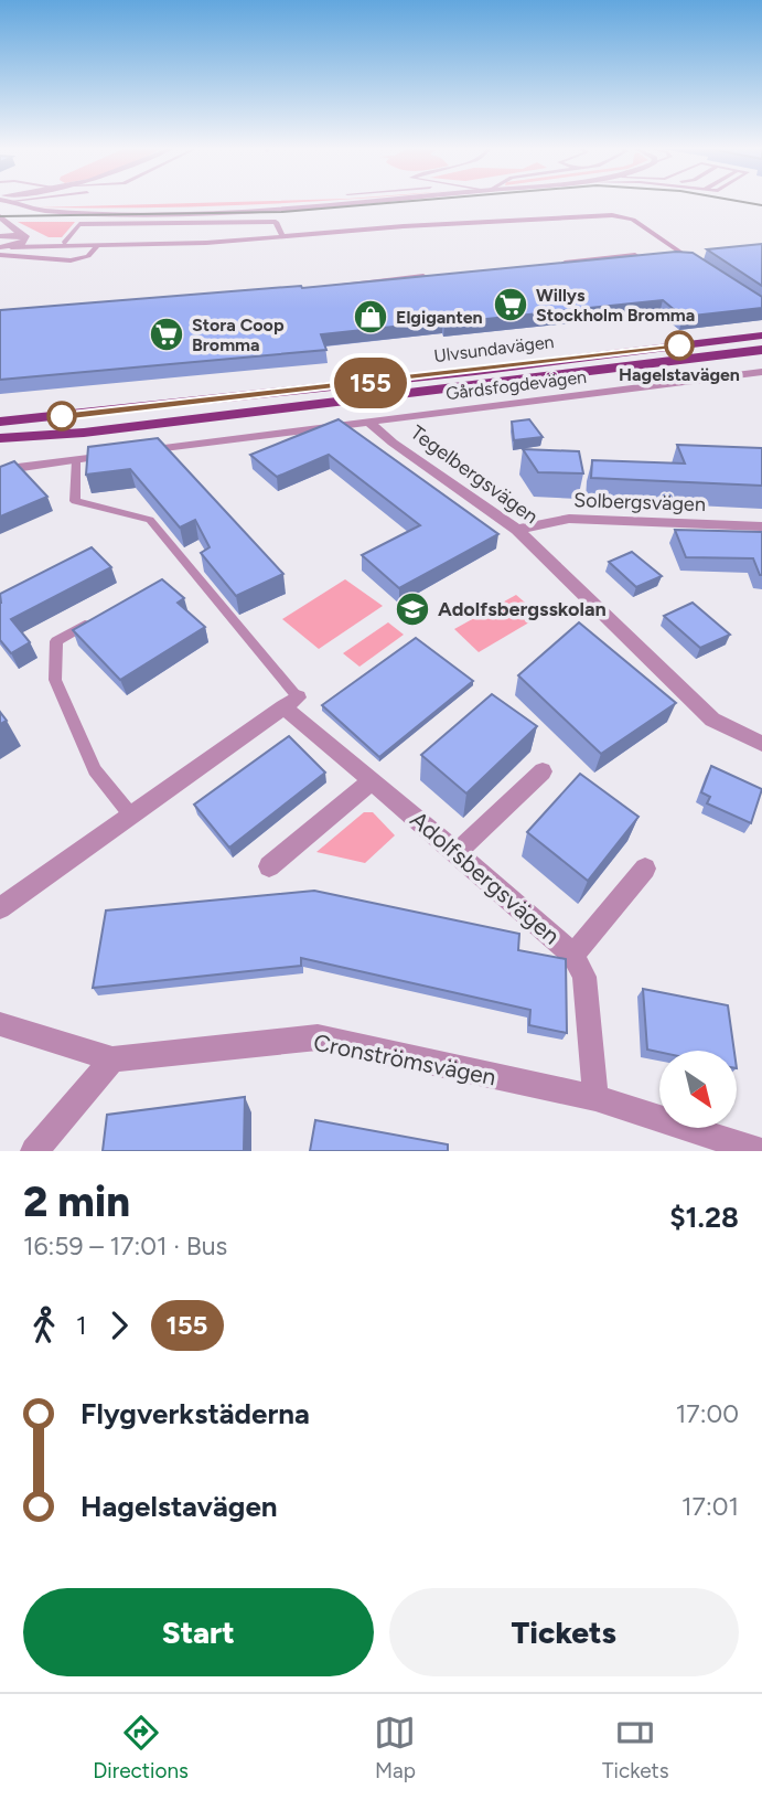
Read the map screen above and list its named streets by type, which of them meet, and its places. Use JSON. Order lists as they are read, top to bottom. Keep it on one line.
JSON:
{"streets":{"main road":["Ulvsundavägen"],"street":["Gårdsfogdevägen","Tegelbergsvägen","Solbergsvägen","Adolfsbergsvägen","Cronströmsvägen"]},"crossings":[["Gårdsfogdevägen","Tegelbergsvägen"],["Tegelbergsvägen","Solbergsvägen"],["Adolfsbergsvägen","Cronströmsvägen"]],"places":{"supermarket":["Willys Stockholm Bromma","Stora Coop Bromma"],"shop":["Elgiganten"],"other":["Hagelstavägen"],"school or university":["Adolfsbergsskolan"]},"lines":["bus line 155"],"north":"bottom right","page":{"on_map":"155","heading":["2 min","16:59 – 17:01 · Bus","$1.28"],"legs":["1","155"],"list":[{"name":"Flygverkstäderna","value":"17:00"},{"name":"Hagelstavägen","value":"17:01"}],"buttons":["Start","Tickets"],"tabs":["Directions","Map","Tickets"]}}
